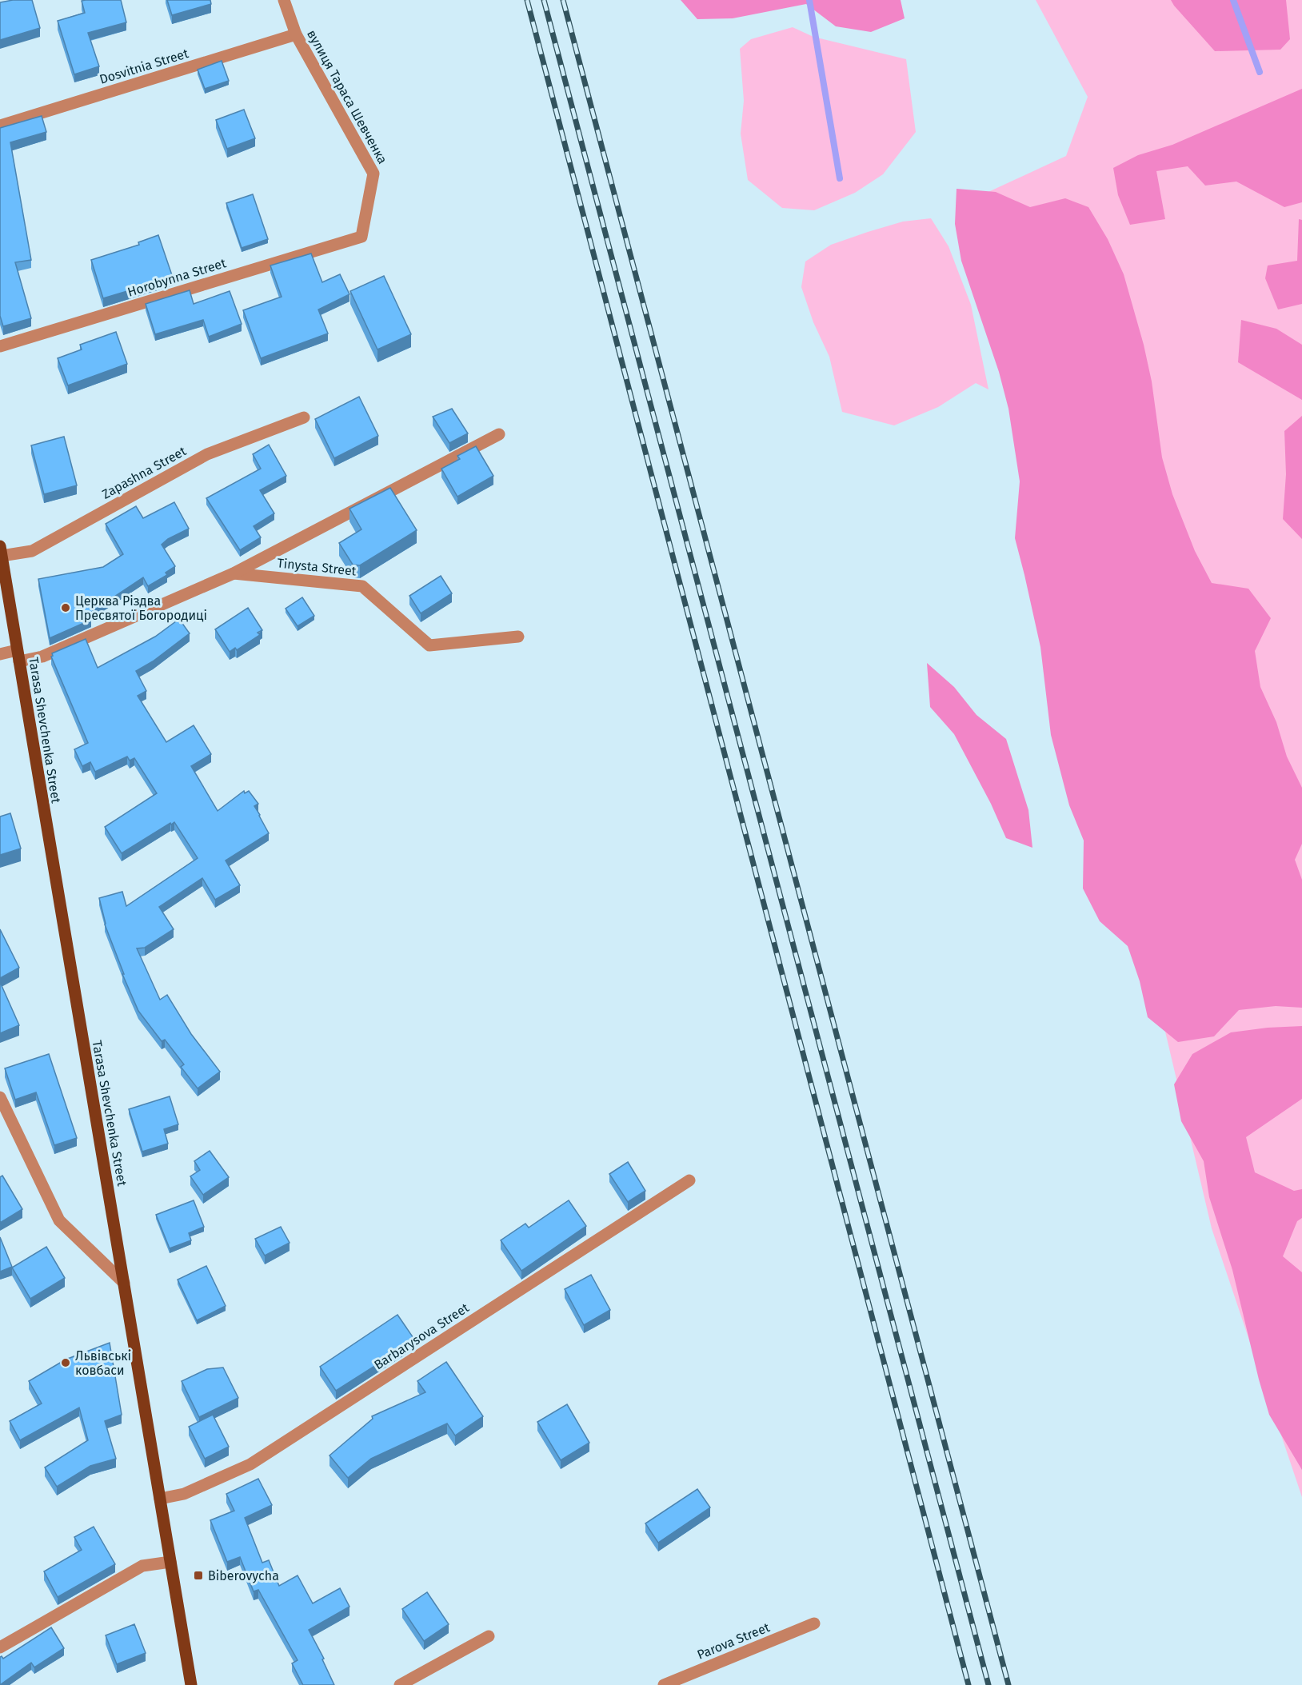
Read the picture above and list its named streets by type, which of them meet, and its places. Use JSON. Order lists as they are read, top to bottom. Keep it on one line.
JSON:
{"streets":{"main road":["Tarasa Shevchenka Street"],"street":["Dosvitnia Street","вулиця Тараса Шевченка","Horobynna Street","Zapashna Street","Tinysta Street","Barbarysova Street","Parova Street"]},"crossings":[["Dosvitnia Street","вулиця Тараса Шевченка"],["вулиця Тараса Шевченка","Horobynna Street"],["Zapashna Street","Tarasa Shevchenka Street"],["Tinysta Street","Tarasa Shevchenka Street"],["Tarasa Shevchenka Street","Barbarysova Street"]],"places":{"other":["Церква Різдва Пресвятої Богородиці","Львівські ковбаси"],"transit":["Biberovycha"]}}
